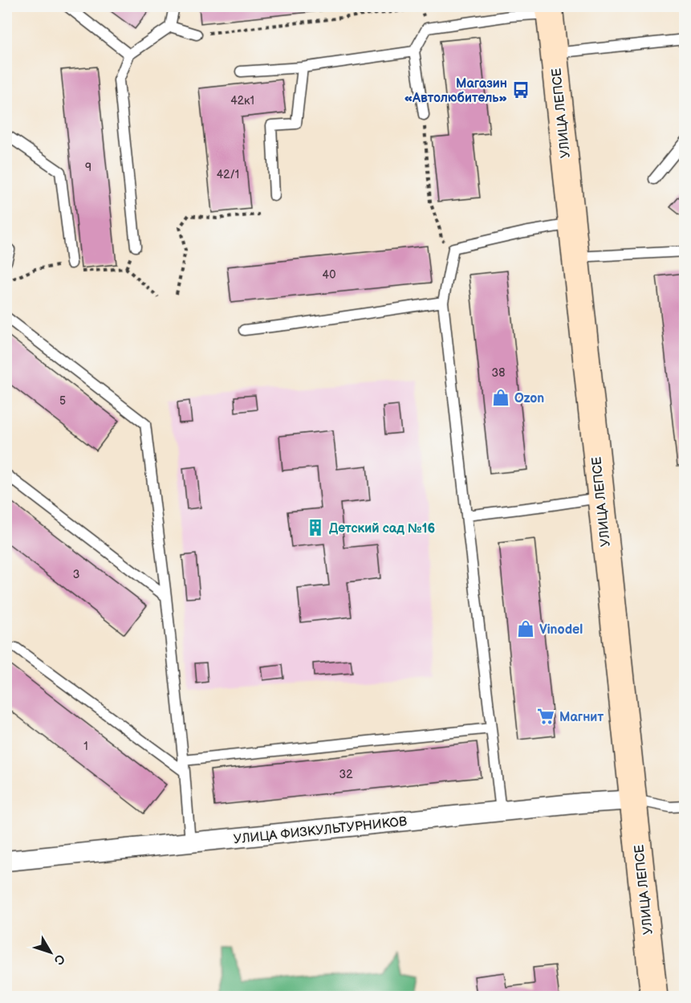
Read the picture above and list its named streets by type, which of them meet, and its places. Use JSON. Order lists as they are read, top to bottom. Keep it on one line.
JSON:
{"streets":{"main road":["УЛИЦА ЛЕПСЕ"],"street":["УЛИЦА ФИЗКУЛЬТУРНИКОВ"]},"crossings":[["УЛИЦА ЛЕПСЕ","УЛИЦА ФИЗКУЛЬТУРНИКОВ"]],"places":{"bus stop":["Магазин «Автолюбитель»"],"shop":["Ozon","Vinodel"],"building":["Детский сад №16"],"supermarket":["Магнит"]},"house_numbers":["42к1","9","42/1","40","38","5","3","1","32"],"north":"bottom right"}
